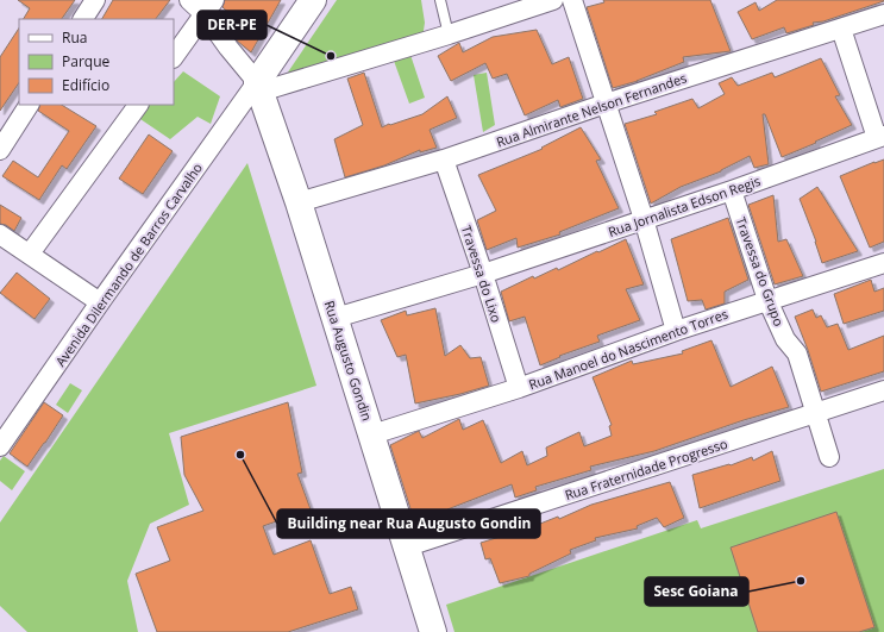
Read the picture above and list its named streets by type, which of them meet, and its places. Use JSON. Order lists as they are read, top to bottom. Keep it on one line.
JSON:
{"streets":{"street":["Rua Almirante Nelson Fernandes","Rua Jornalista Edson Regis","Avenida Dilermando de Barros Carvalho","Travessa do Grupo","Travessa do Lixo","Rua Manoel do Nascimento Torres","Rua Augusto Gondin","Rua Fraternidade Progresso"]},"crossings":[["Rua Almirante Nelson Fernandes","Travessa do Lixo"],["Rua Almirante Nelson Fernandes","Rua Augusto Gondin"],["Rua Jornalista Edson Regis","Travessa do Grupo"],["Rua Jornalista Edson Regis","Travessa do Lixo"],["Rua Jornalista Edson Regis","Rua Augusto Gondin"],["Avenida Dilermando de Barros Carvalho","Rua Augusto Gondin"],["Travessa do Grupo","Rua Manoel do Nascimento Torres"],["Travessa do Grupo","Rua Fraternidade Progresso"],["Travessa do Lixo","Rua Manoel do Nascimento Torres"],["Rua Manoel do Nascimento Torres","Rua Augusto Gondin"],["Rua Augusto Gondin","Rua Fraternidade Progresso"]],"places":["DER-PE","Building near Rua Augusto Gondin","Sesc Goiana"],"legend":["Rua","Parque","Edifício"]}
